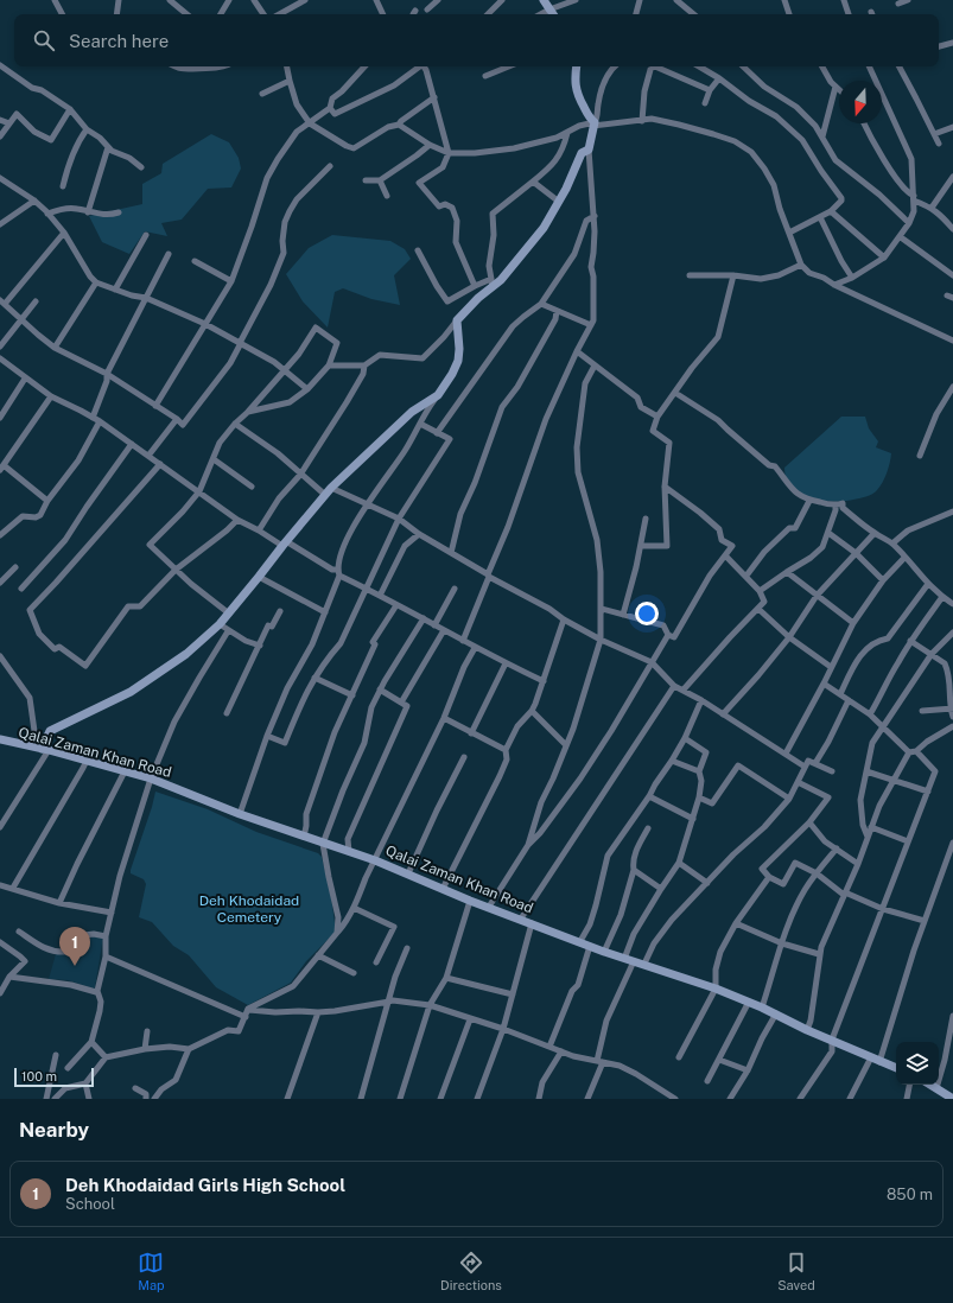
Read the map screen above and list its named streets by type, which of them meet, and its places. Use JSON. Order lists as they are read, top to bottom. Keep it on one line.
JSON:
{"streets":{"street":["Qalai Zaman Khan Road"]},"parks":["Deh Khodaidad Cemetery"],"scale_bar":"100 m","north":"bottom","page":{"search":"Search here","pins":"1","scale":"100 m","heading":"Nearby","list":[{"mark":"1","name":"Deh Khodaidad Girls High School","note":"School","value":"850 m"}],"nav":["Map","Directions","Saved"]}}
